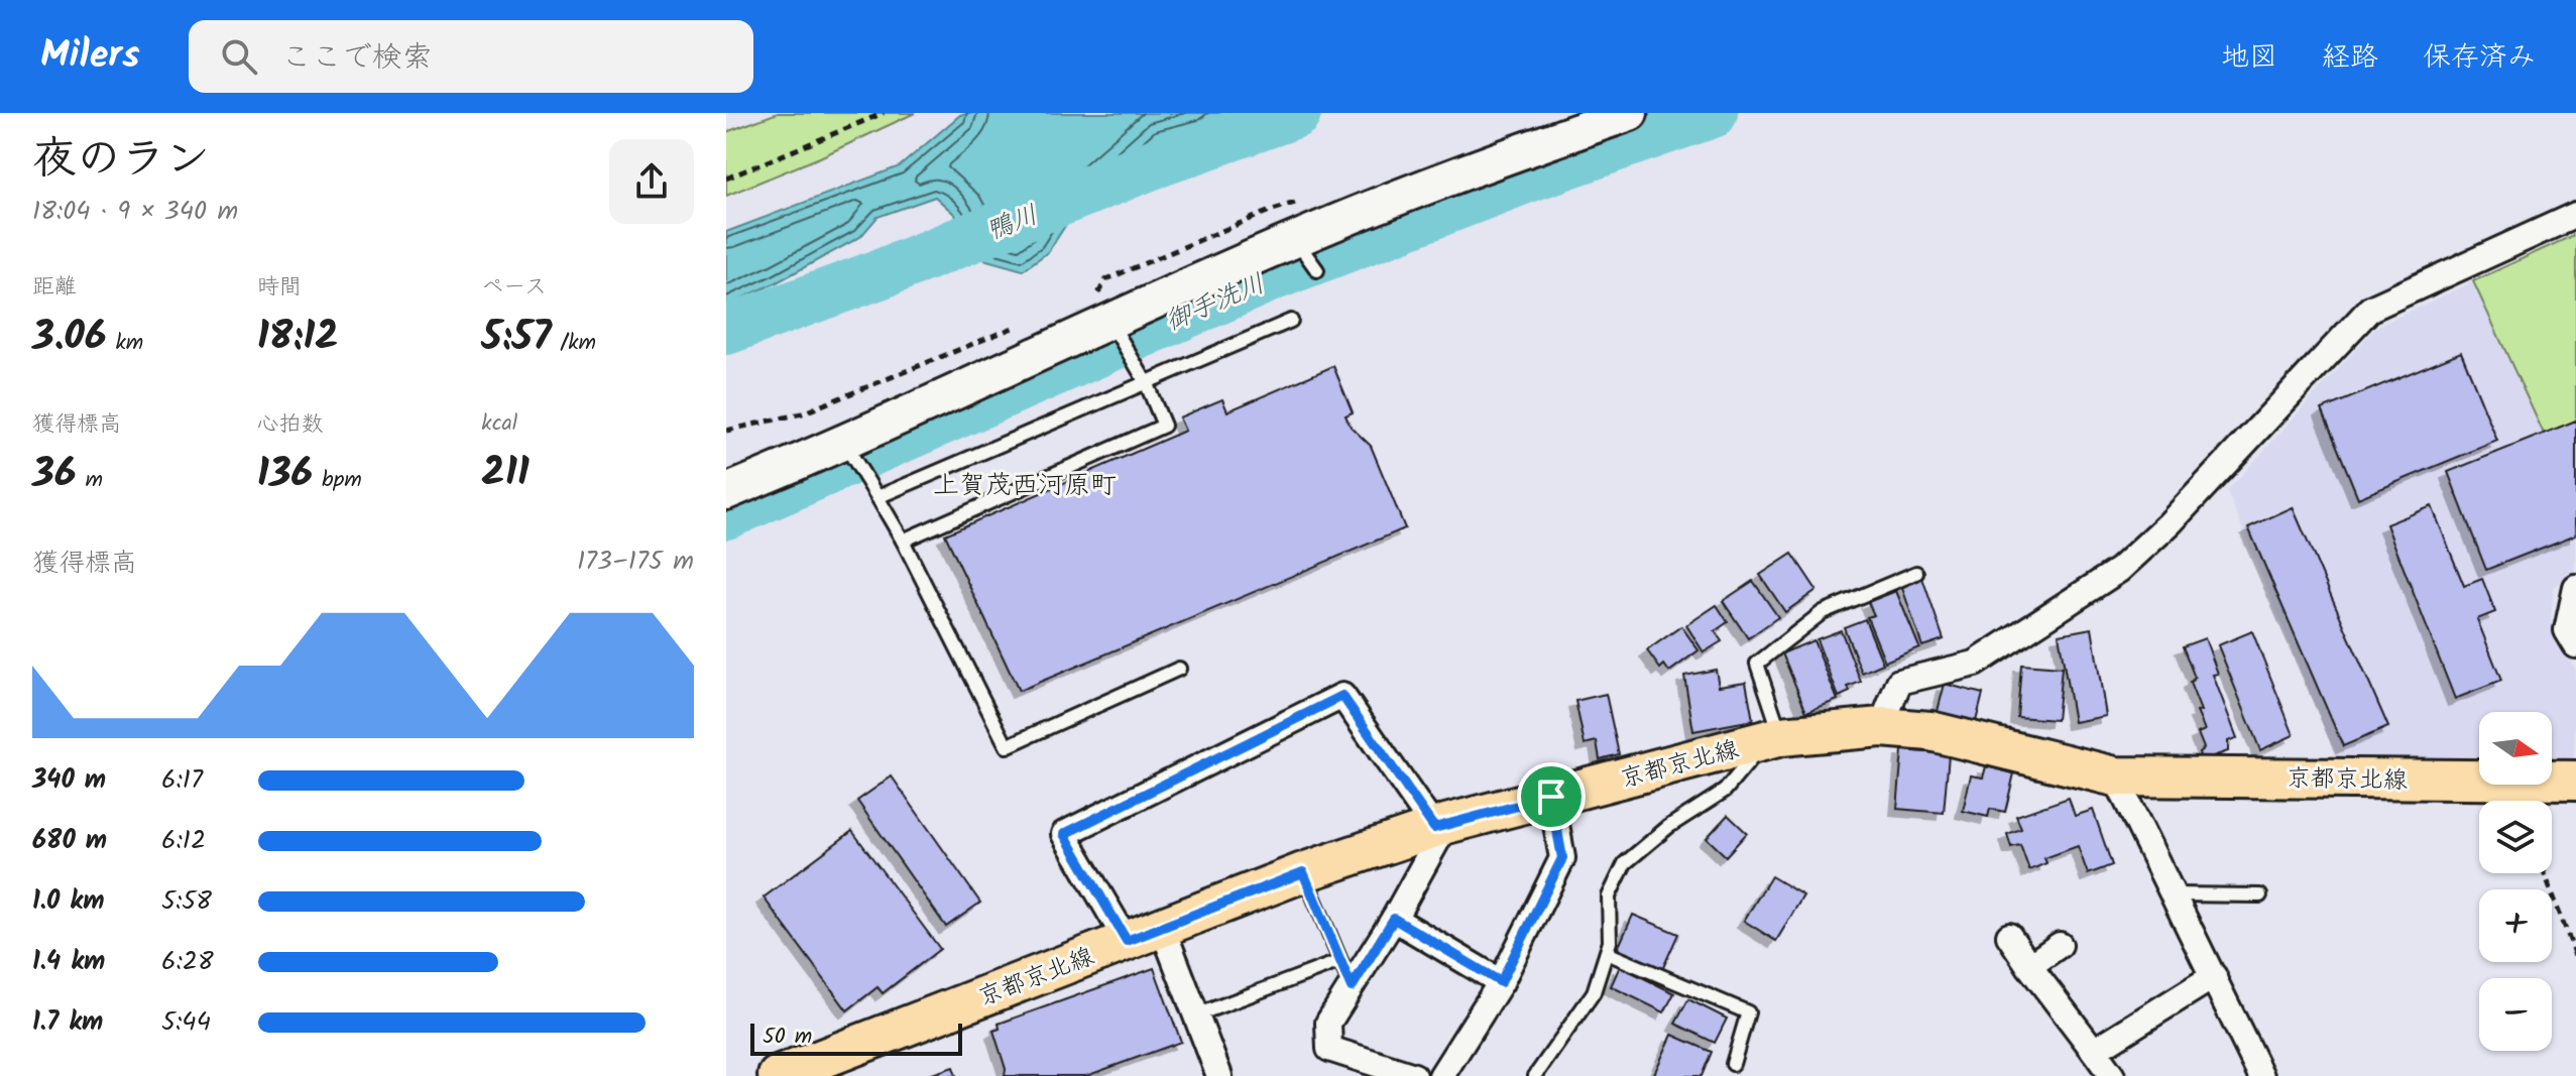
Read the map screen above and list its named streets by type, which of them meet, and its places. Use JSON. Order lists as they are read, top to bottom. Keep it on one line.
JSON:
{"streets":{"main road":["京都京北線"]},"districts":["上賀茂西河原町"],"water":["鴨川","御手洗川"],"scale_bar":"50 m","north":"right","page":{"header":"Milers","search":"ここで検索","nav":["地図","経路","保存済み"],"heading":["夜のラン","18:04 · 9 × 340 m"],"stats":[["距離","3.06 km"],["時間","18:12"],["ペース","5:57 /km"],["獲得標高","36 m"],["心拍数","136 bpm"],["kcal","211"]],"chart":["獲得標高","173–175 m"],"map_buttons":["+","−"],"list":[{"name":"340 m","note":"6:17"},{"name":"680 m","note":"6:12"},{"name":"1.0 km","note":"5:58"},{"name":"1.4 km","note":"6:28"},{"name":"1.7 km","note":"5:44"}],"scale":"50 m"}}
